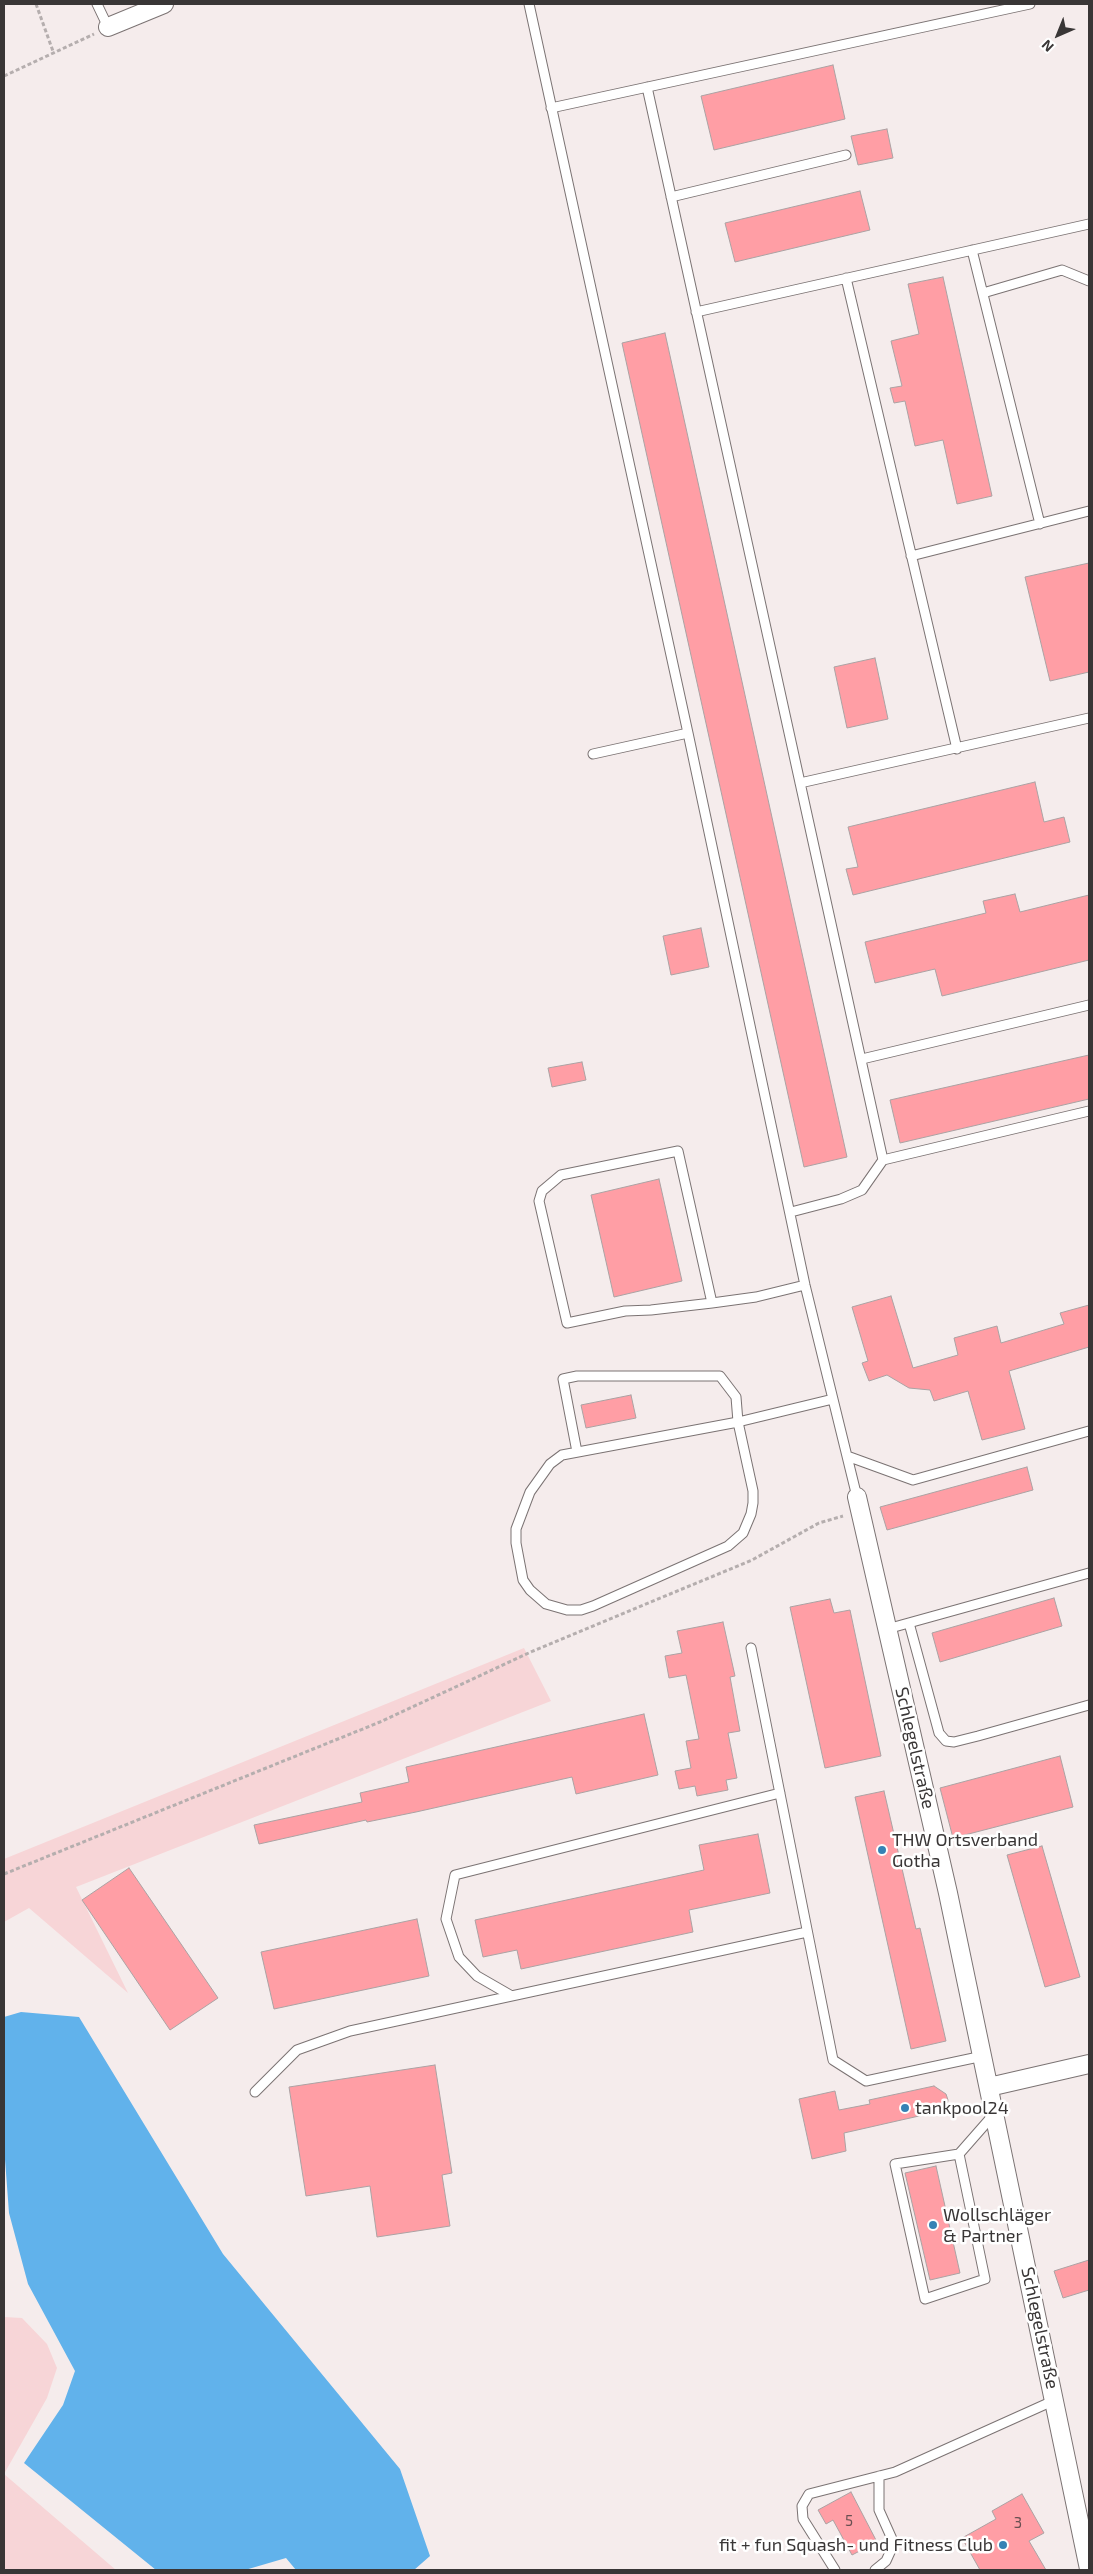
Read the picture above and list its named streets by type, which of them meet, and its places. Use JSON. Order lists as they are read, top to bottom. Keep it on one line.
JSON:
{"streets":{"street":["Schlegelstraße"]},"places":["THW Ortsverband Gotha","tankpool24","Wollschläger & Partner","fit + fun Squash- und Fitness Club"],"house_numbers":["5","3"],"north":"bottom left"}
